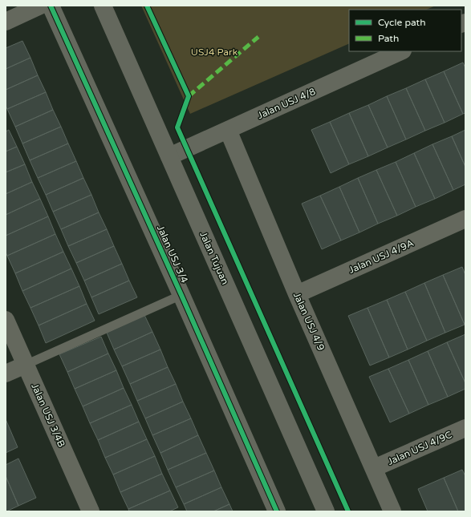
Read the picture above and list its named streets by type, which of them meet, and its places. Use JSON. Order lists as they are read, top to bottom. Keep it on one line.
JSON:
{"streets":{"street":["Jalan USJ 4/8","Jalan USJ 3/4","Jalan USJ 4/9A","Jalan Tujuan","Jalan USJ 4/9","Jalan USJ 3/4B","Jalan USJ 4/9C"]},"crossings":[["Jalan USJ 4/8","Jalan Tujuan"],["Jalan USJ 4/8","Jalan USJ 4/9"],["Jalan USJ 4/9A","Jalan USJ 4/9"],["Jalan USJ 4/9","Jalan USJ 4/9C"]],"parks":["USJ4 Park"],"legend":["Cycle path","Path"]}
